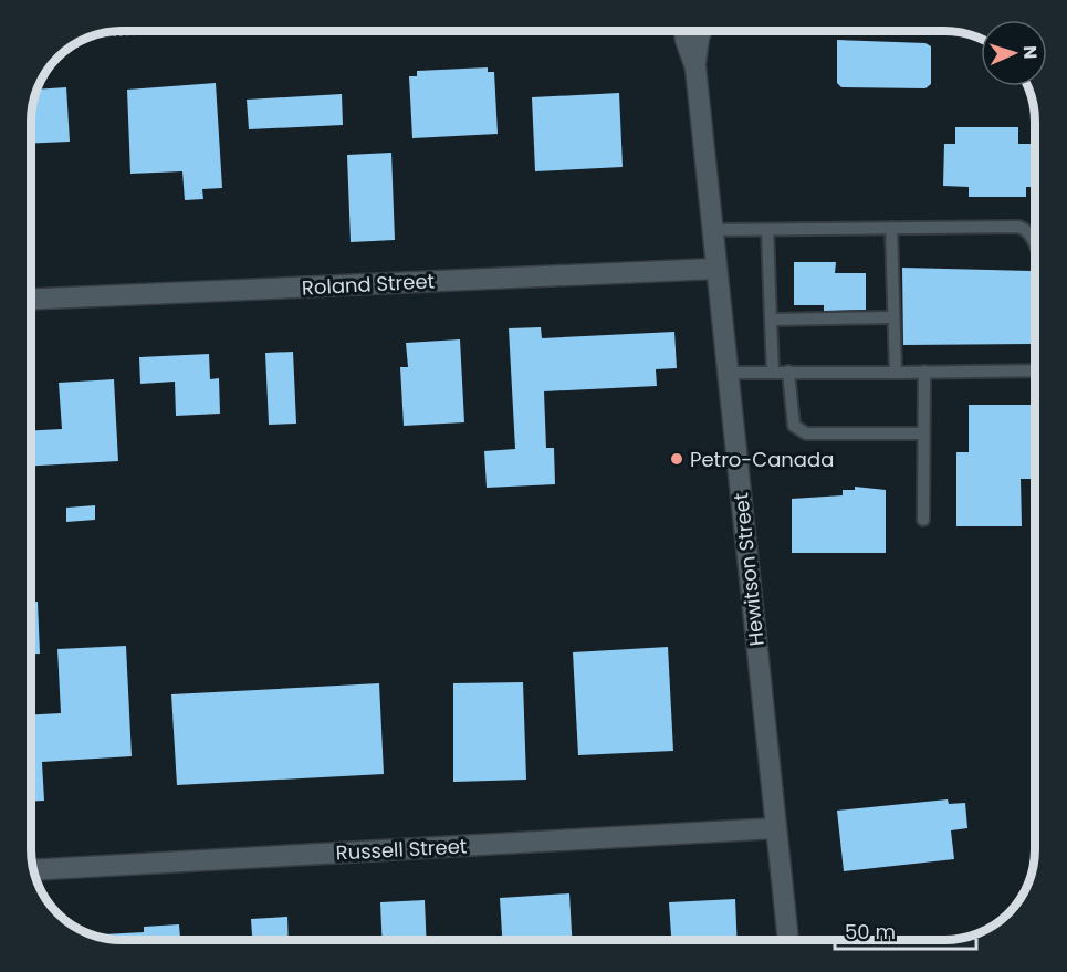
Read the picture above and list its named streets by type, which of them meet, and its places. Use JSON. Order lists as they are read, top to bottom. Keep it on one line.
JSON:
{"streets":{"street":["Roland Street","Hewitson Street","Russell Street"]},"crossings":[["Roland Street","Hewitson Street"],["Hewitson Street","Russell Street"]],"places":["Petro-Canada"],"scale_bar":"50 m","north":"right"}
